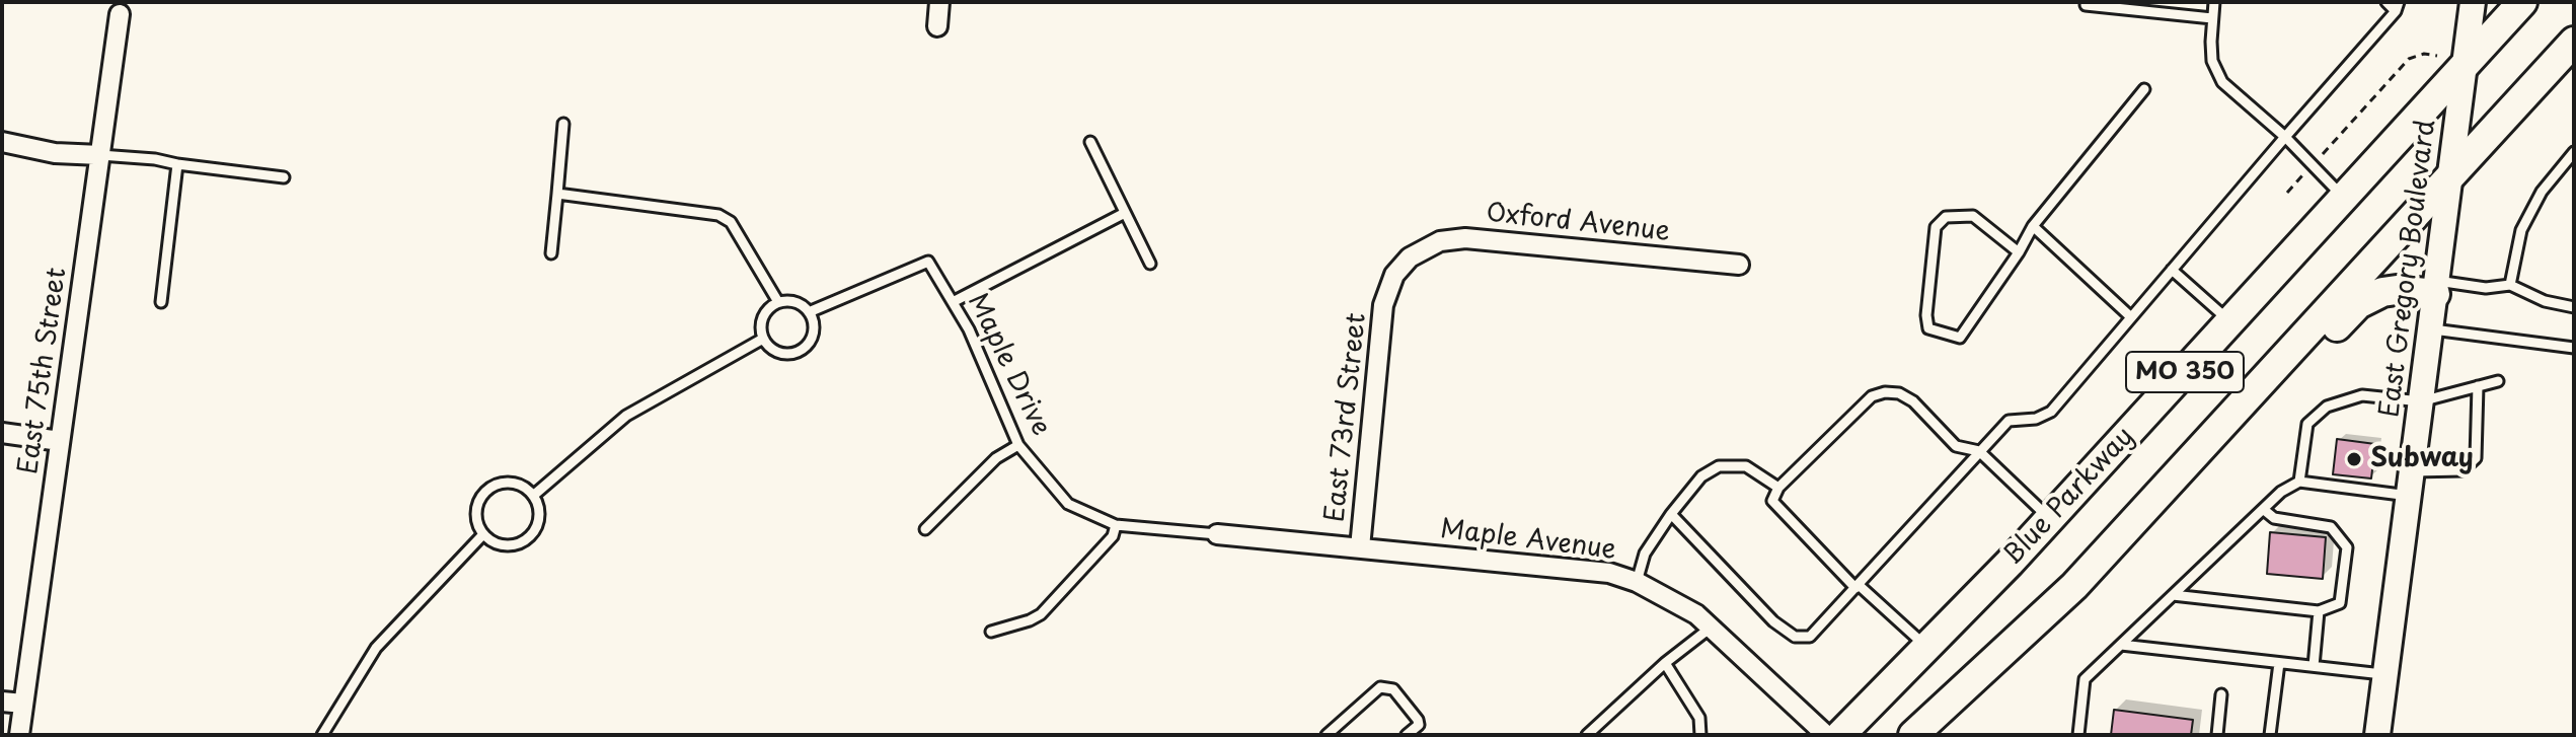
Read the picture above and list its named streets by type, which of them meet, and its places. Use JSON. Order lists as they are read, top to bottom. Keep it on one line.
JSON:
{"streets":{"highway":["MO 350","Blue Parkway"],"main road":["East Gregory Boulevard"],"street":["Oxford Avenue","East 75th Street","East 73rd Street","Maple Avenue"],"lane":["Maple Drive"]},"crossings":[["Oxford Avenue","East 73rd Street"],["East Gregory Boulevard","MO 350"],["East Gregory Boulevard","Blue Parkway"],["Maple Drive","Maple Avenue"],["East 73rd Street","Maple Avenue"]],"places":["Subway"]}
